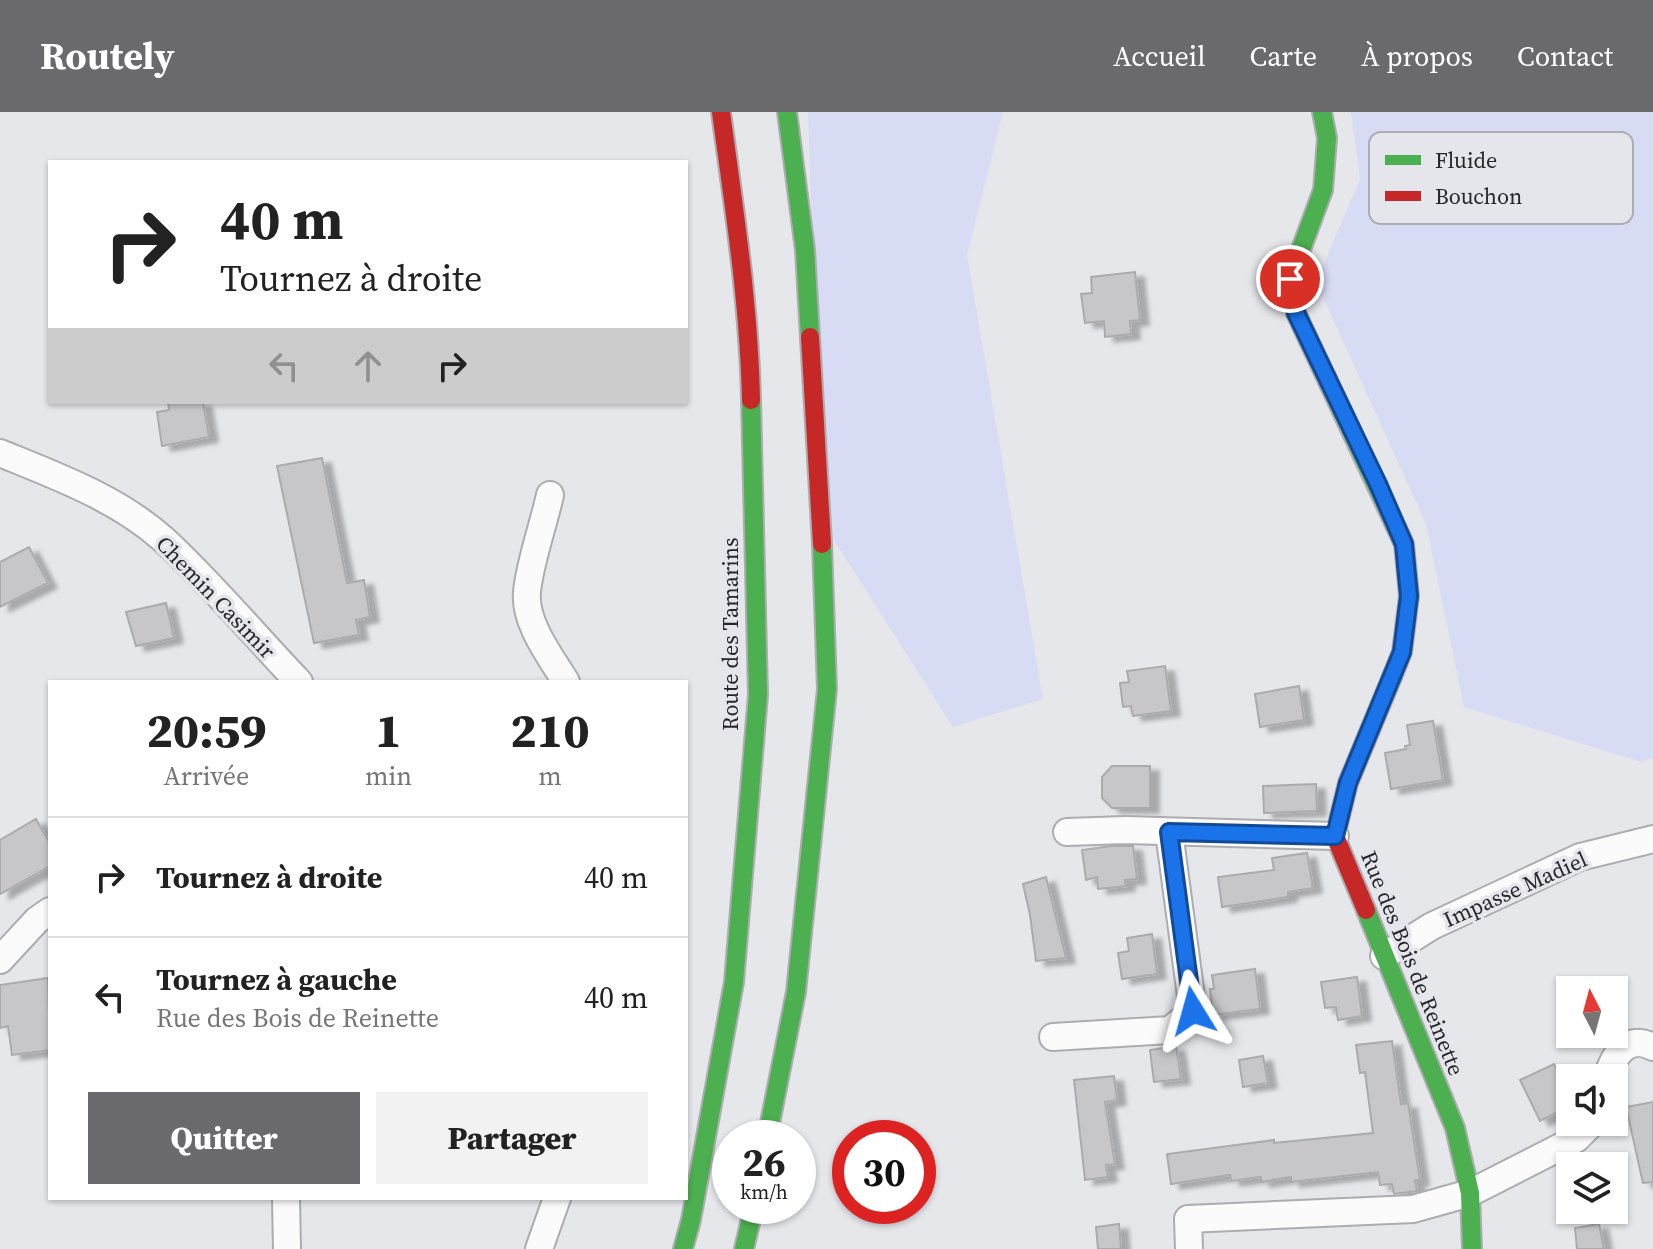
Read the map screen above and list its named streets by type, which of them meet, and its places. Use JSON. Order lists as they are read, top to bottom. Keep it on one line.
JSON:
{"streets":{"main road":["Route des Tamarins","Rue des Bois de Reinette"],"street":["Chemin Casimir","Impasse Madiel"]},"crossings":[["Impasse Madiel","Rue des Bois de Reinette"]],"legend":["Fluide","Bouchon"],"north":"top","page":{"header":"Routely","nav":["Accueil","Carte","À propos","Contact"],"turn":["40 m","Tournez à droite"],"eta":["20:59","Arrivée","1","min","210","m"],"list":[{"name":"Tournez à droite","value":"40 m"},{"name":"Tournez à gauche","note":"Rue des Bois de Reinette","value":"40 m"}],"buttons":["Quitter","Partager"],"speed":"26 km/h","limit":"30"}}
